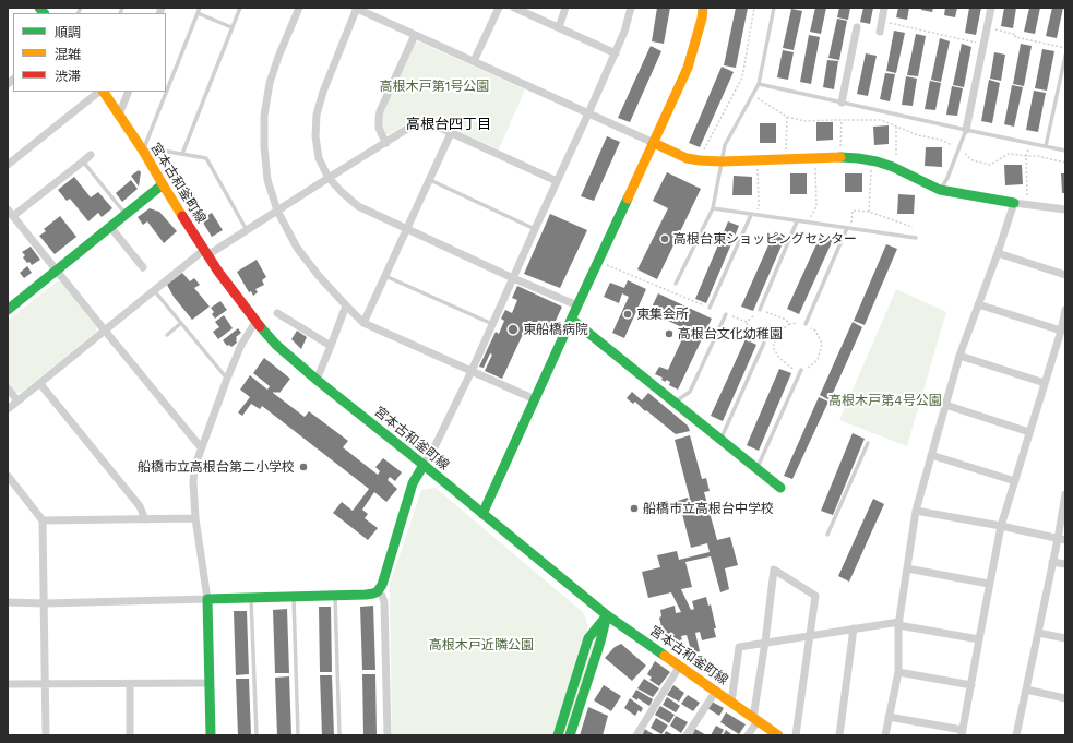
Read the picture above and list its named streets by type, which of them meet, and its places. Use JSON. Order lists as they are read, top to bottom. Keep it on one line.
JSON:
{"streets":{"street":["宮本古和釜町線"]},"districts":["高根台四丁目"],"parks":["高根木戸第1号公園","高根木戸第4号公園","高根木戸近隣公園"],"places":["高根台東ショッピングセンター","東集会所","東船橋病院","高根台文化幼稚園","船橋市立高根台第二小学校","船橋市立高根台中学校"],"legend":["順調","混雑","渋滞"]}
